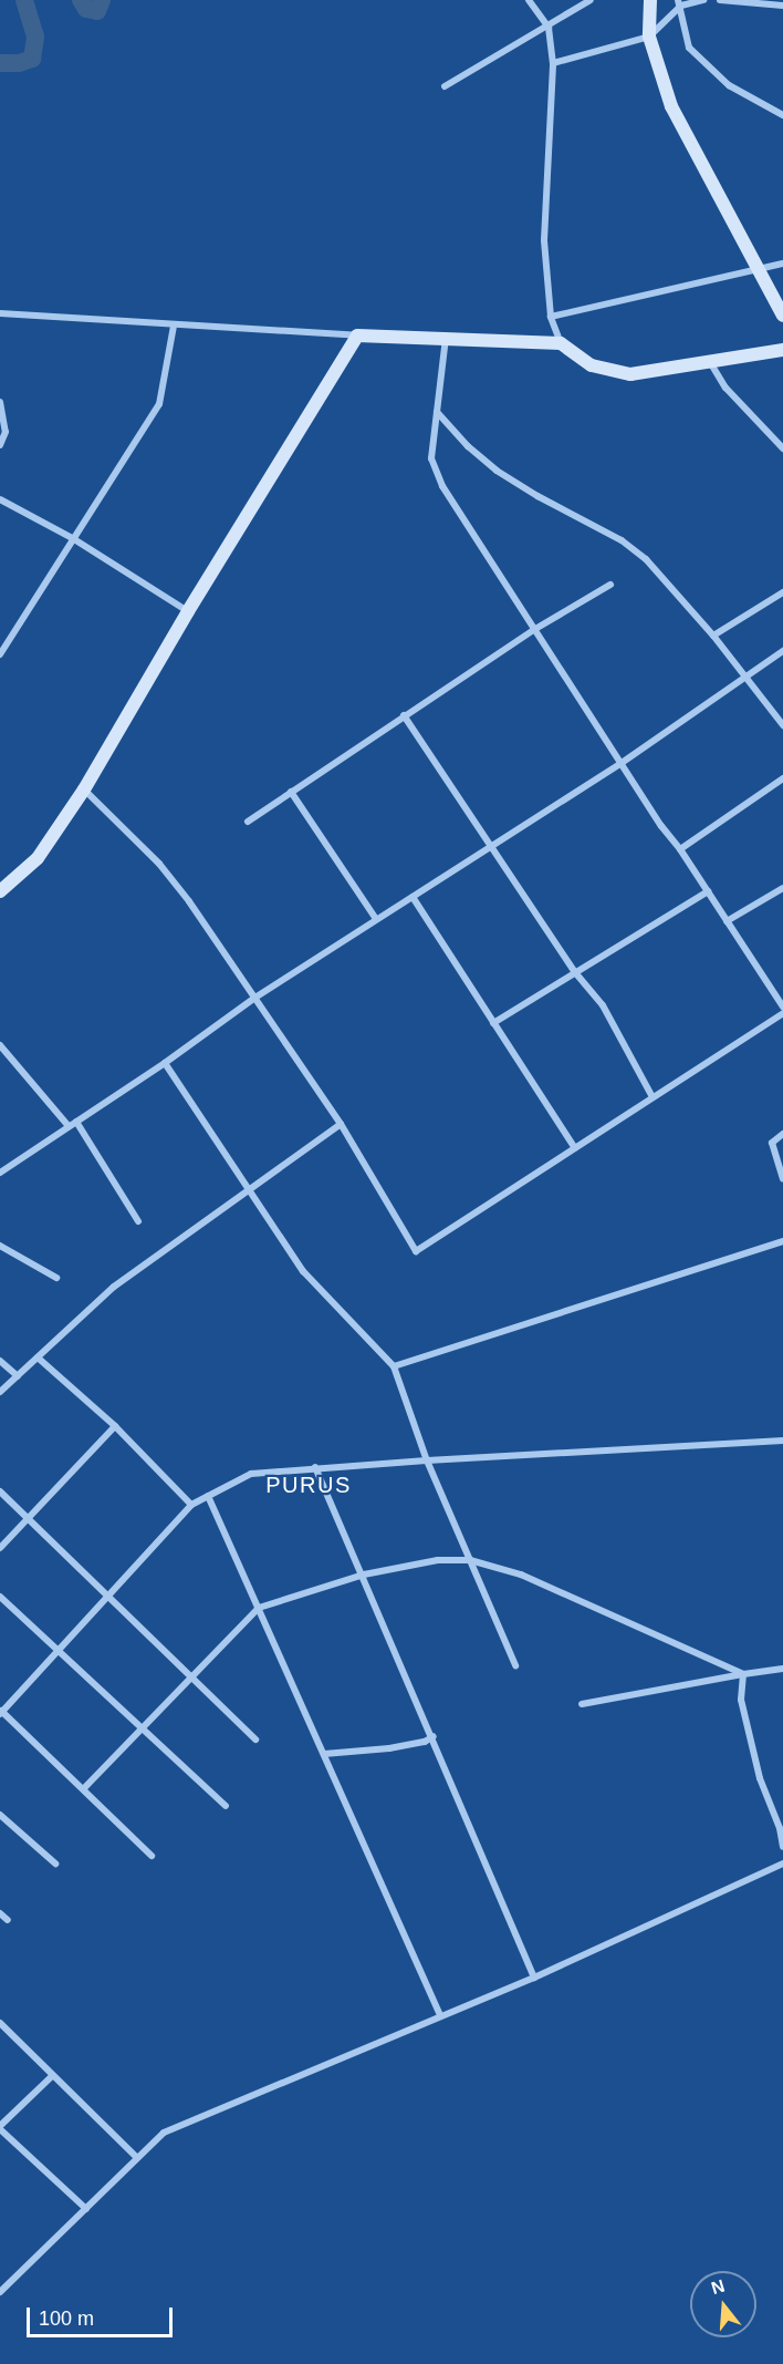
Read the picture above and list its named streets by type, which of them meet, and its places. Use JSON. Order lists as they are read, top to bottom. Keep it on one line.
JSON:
{"districts":["PURUS"],"scale_bar":"100 m","north":"top"}
